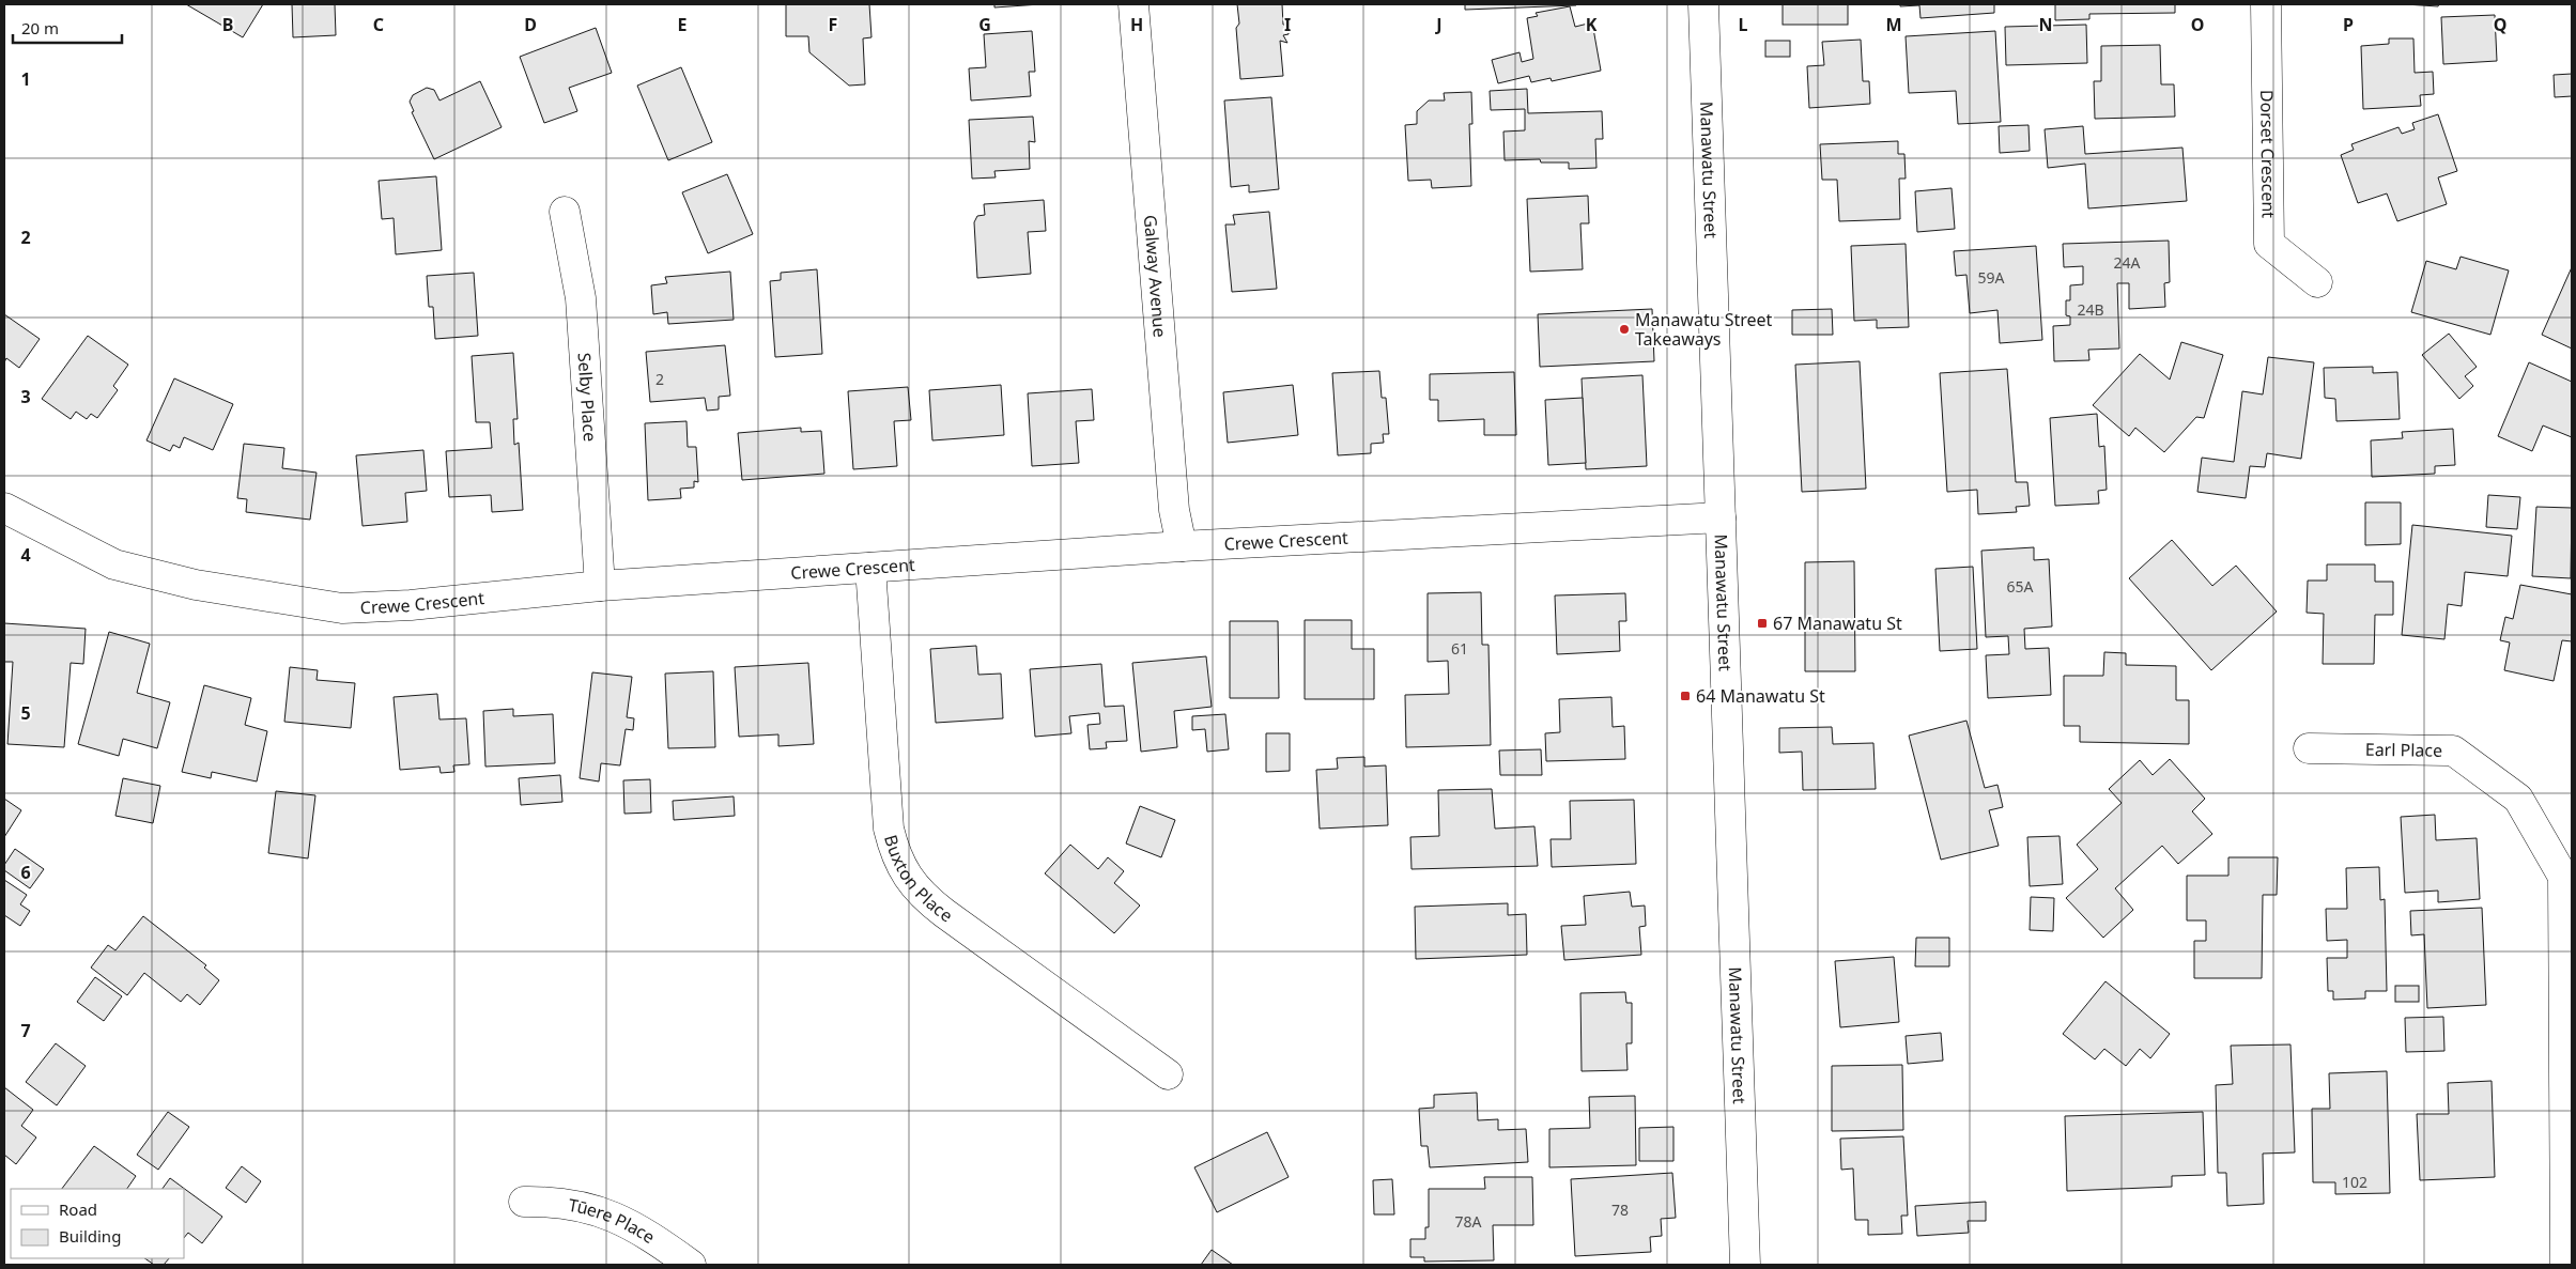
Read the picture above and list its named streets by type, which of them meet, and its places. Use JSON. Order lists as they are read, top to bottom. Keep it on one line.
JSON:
{"streets":{"street":["Dorset Crescent","Manawatu Street","Galway Avenue","Selby Place","Crewe Crescent","Earl Place","Buxton Place","Tūere Place"]},"crossings":[["Manawatu Street","Crewe Crescent"],["Galway Avenue","Crewe Crescent"],["Selby Place","Crewe Crescent"],["Crewe Crescent","Buxton Place"]],"places":{"other":["Manawatu Street Takeaways"],"transit":["67 Manawatu St","64 Manawatu St"]},"house_numbers":["24A","59A","24B","2","65A","61","102","78","78A"],"legend":["Road","Building"],"scale_bar":"20 m","grid":{"columns":["B","C","D","E","F","G","H","I","J","K","L","M","N","O","P","Q"],"rows":["1","2","3","4","5","6","7"]}}
